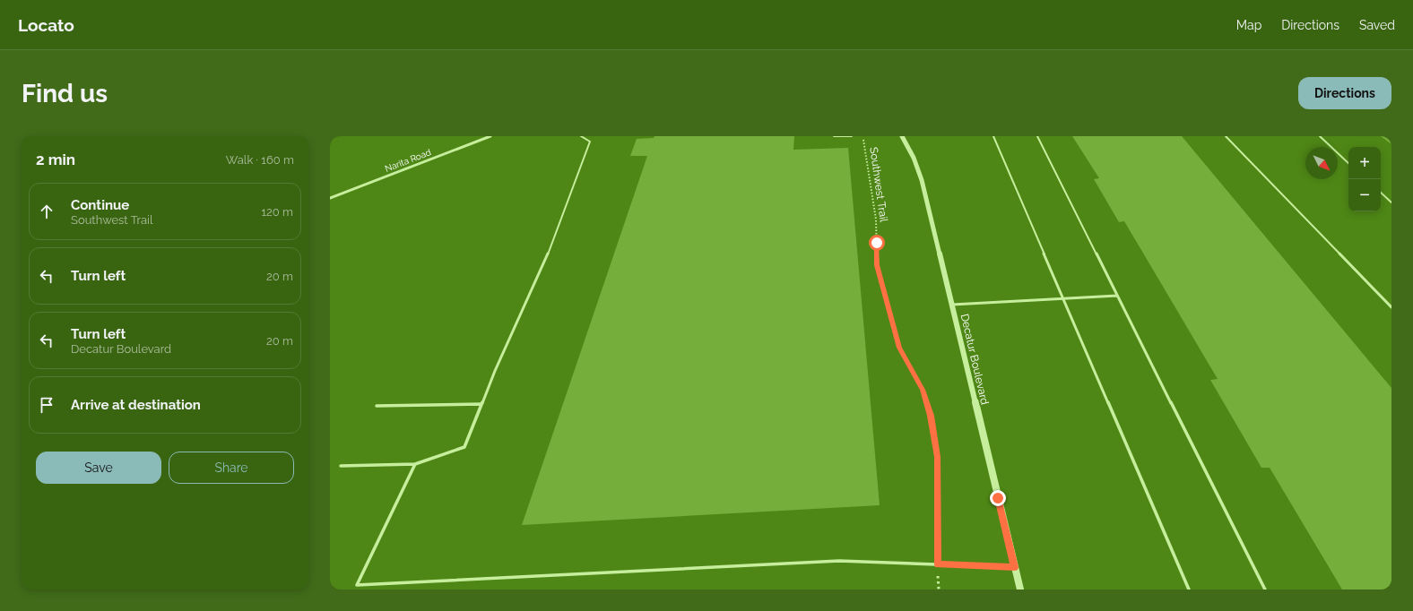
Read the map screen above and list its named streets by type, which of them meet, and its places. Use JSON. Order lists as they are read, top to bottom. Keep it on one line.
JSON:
{"streets":{"street":["Narita Road","Decatur Boulevard"],"path":["Southwest Trail"]},"north":"bottom right","page":{"header":"Locato","nav":["Map","Directions","Saved"],"buttons":["Directions",["Save","Share"]],"title":"Find us","heading":["2 min","Walk · 160 m"],"map_buttons":["+","−"],"list":[["Continue","Southwest Trail","120 m"],["Turn left","20 m"],["Turn left","Decatur Boulevard","20 m"],"Arrive at destination"]}}
